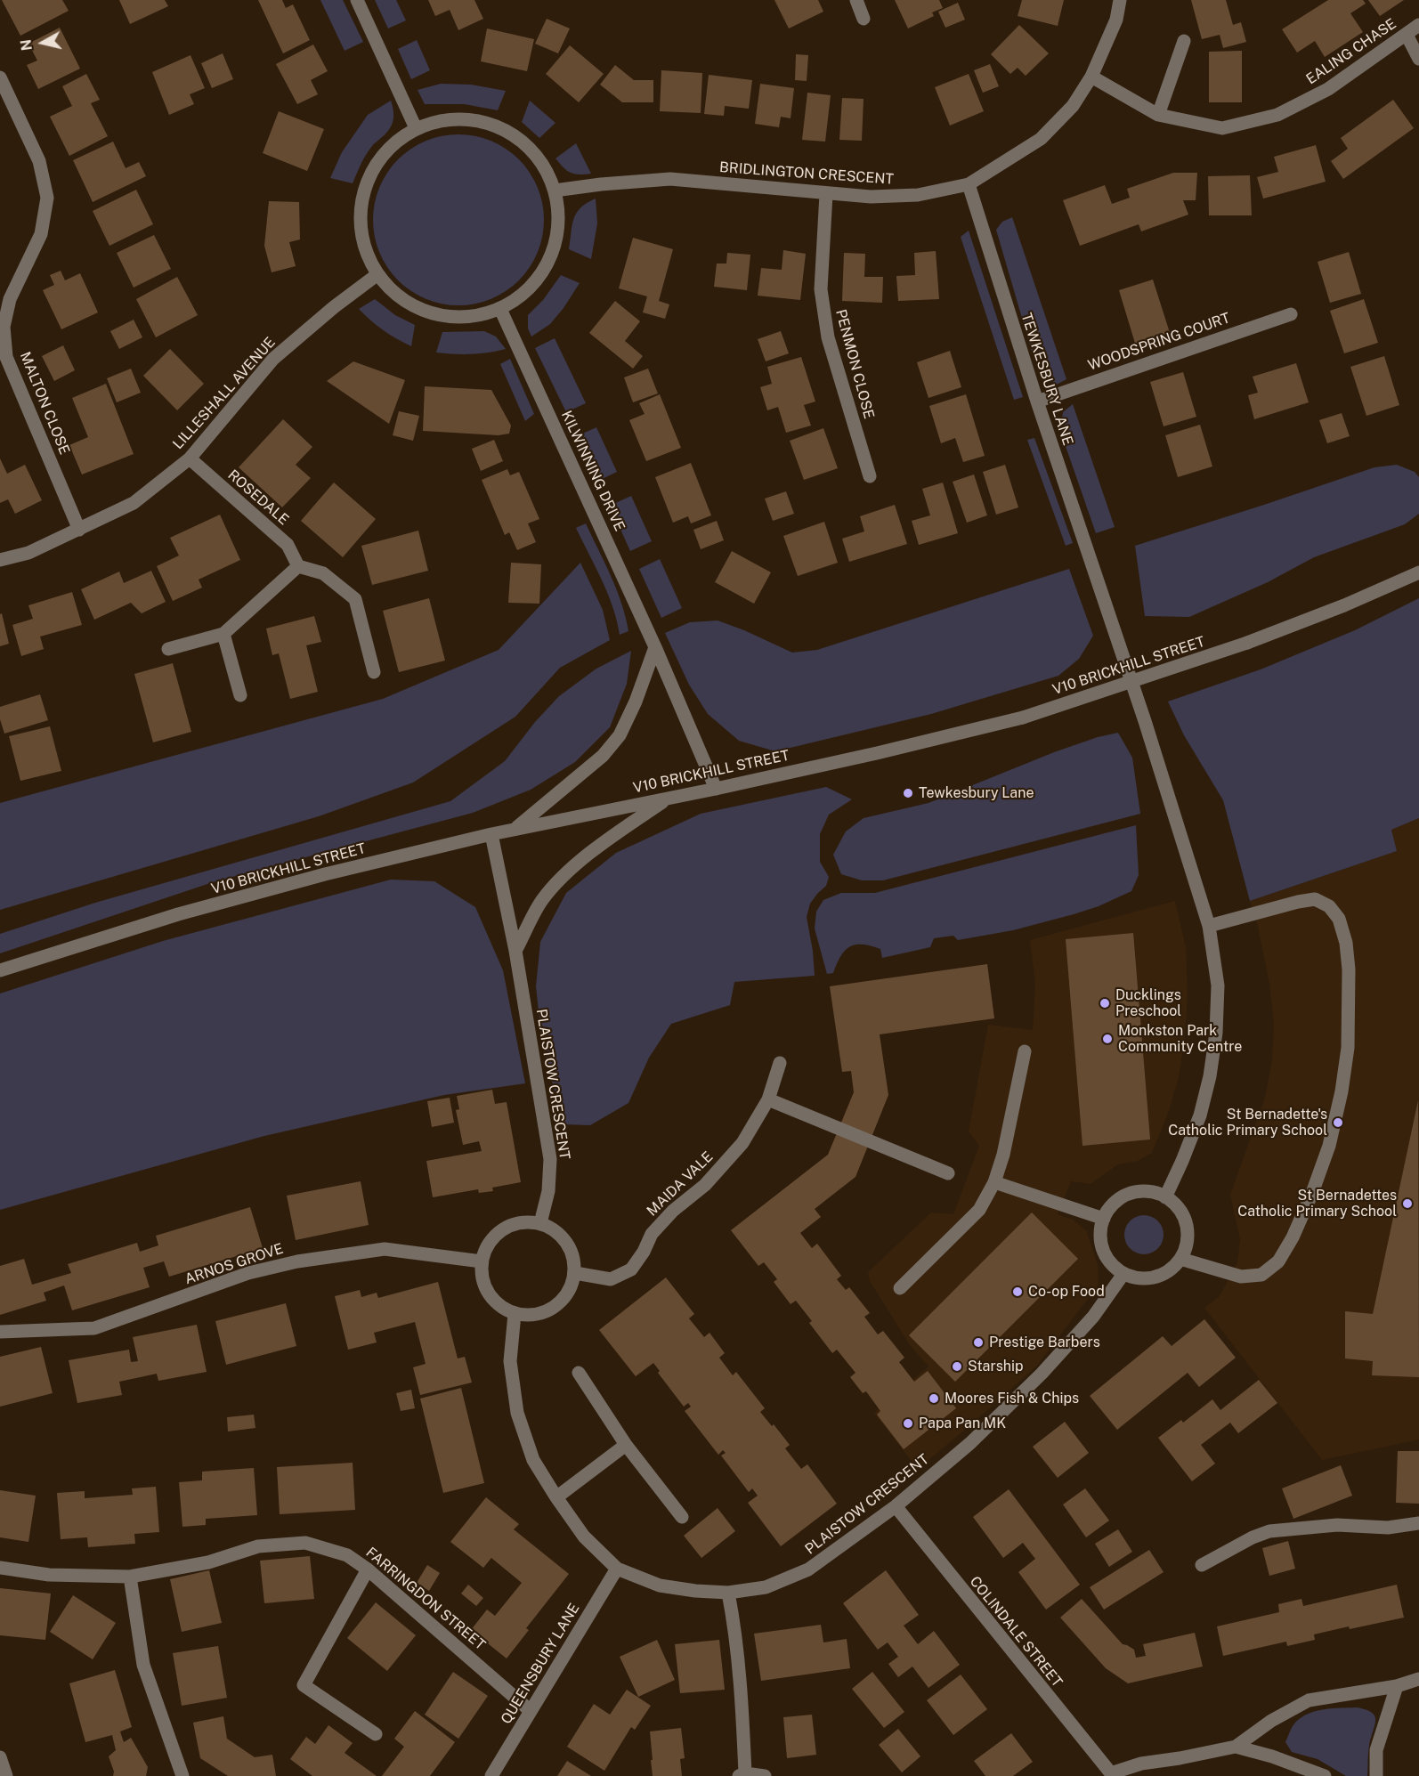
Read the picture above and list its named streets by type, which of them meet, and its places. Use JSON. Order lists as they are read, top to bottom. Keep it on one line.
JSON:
{"streets":{"street":["EALING CHASE","BRIDLINGTON CRESCENT","WOODSPRING COURT","PENMON CLOSE","TEWKESBURY LANE","LILLESHALL AVENUE","MALTON CLOSE","KILWINNING DRIVE","ROSEDALE","V10 BRICKHILL STREET","PLAISTOW CRESCENT","MAIDA VALE","ARNOS GROVE","FARRINGDON STREET","COLINDALE STREET","QUEENSBURY LANE"]},"crossings":[["EALING CHASE","BRIDLINGTON CRESCENT"],["BRIDLINGTON CRESCENT","PENMON CLOSE"],["BRIDLINGTON CRESCENT","TEWKESBURY LANE"],["WOODSPRING COURT","TEWKESBURY LANE"],["TEWKESBURY LANE","PLAISTOW CRESCENT"],["LILLESHALL AVENUE","MALTON CLOSE"],["LILLESHALL AVENUE","ROSEDALE"],["KILWINNING DRIVE","V10 BRICKHILL STREET"],["V10 BRICKHILL STREET","PLAISTOW CRESCENT"],["PLAISTOW CRESCENT","MAIDA VALE"],["PLAISTOW CRESCENT","ARNOS GROVE"],["PLAISTOW CRESCENT","COLINDALE STREET"],["PLAISTOW CRESCENT","QUEENSBURY LANE"],["MAIDA VALE","ARNOS GROVE"],["FARRINGDON STREET","QUEENSBURY LANE"]],"places":["Tewkesbury Lane","Ducklings Preschool","Monkston Park Community Centre","St Bernadette's Catholic Primary School","St Bernadettes Catholic Primary School","Co-op Food","Prestige Barbers","Starship","Moores Fish & Chips","Papa Pan MK"],"north":"left"}
